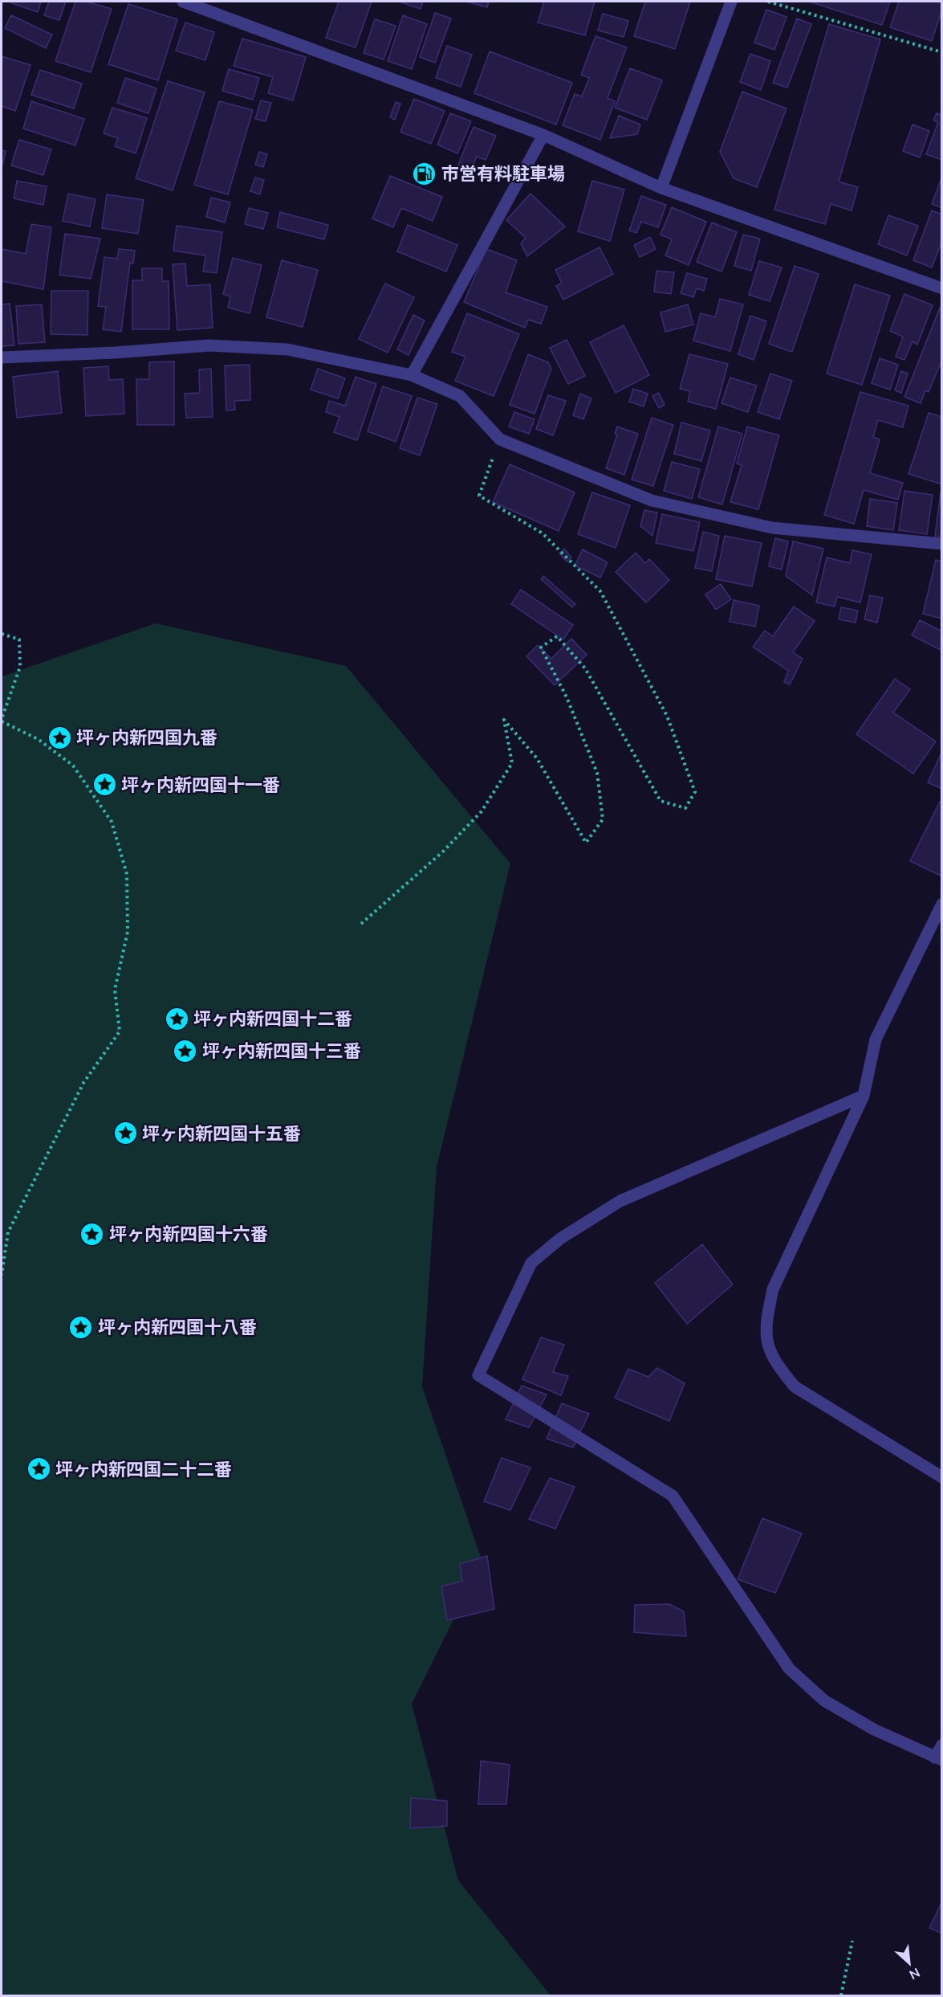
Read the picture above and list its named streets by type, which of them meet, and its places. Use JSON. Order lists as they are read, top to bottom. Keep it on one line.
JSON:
{"places":{"fuel station":["市営有料駐車場"],"place":["坪ヶ内新四国九番","坪ヶ内新四国十一番","坪ヶ内新四国十二番","坪ヶ内新四国十三番","坪ヶ内新四国十五番","坪ヶ内新四国十六番","坪ヶ内新四国十八番","坪ヶ内新四国二十二番"]},"north":"bottom right"}
